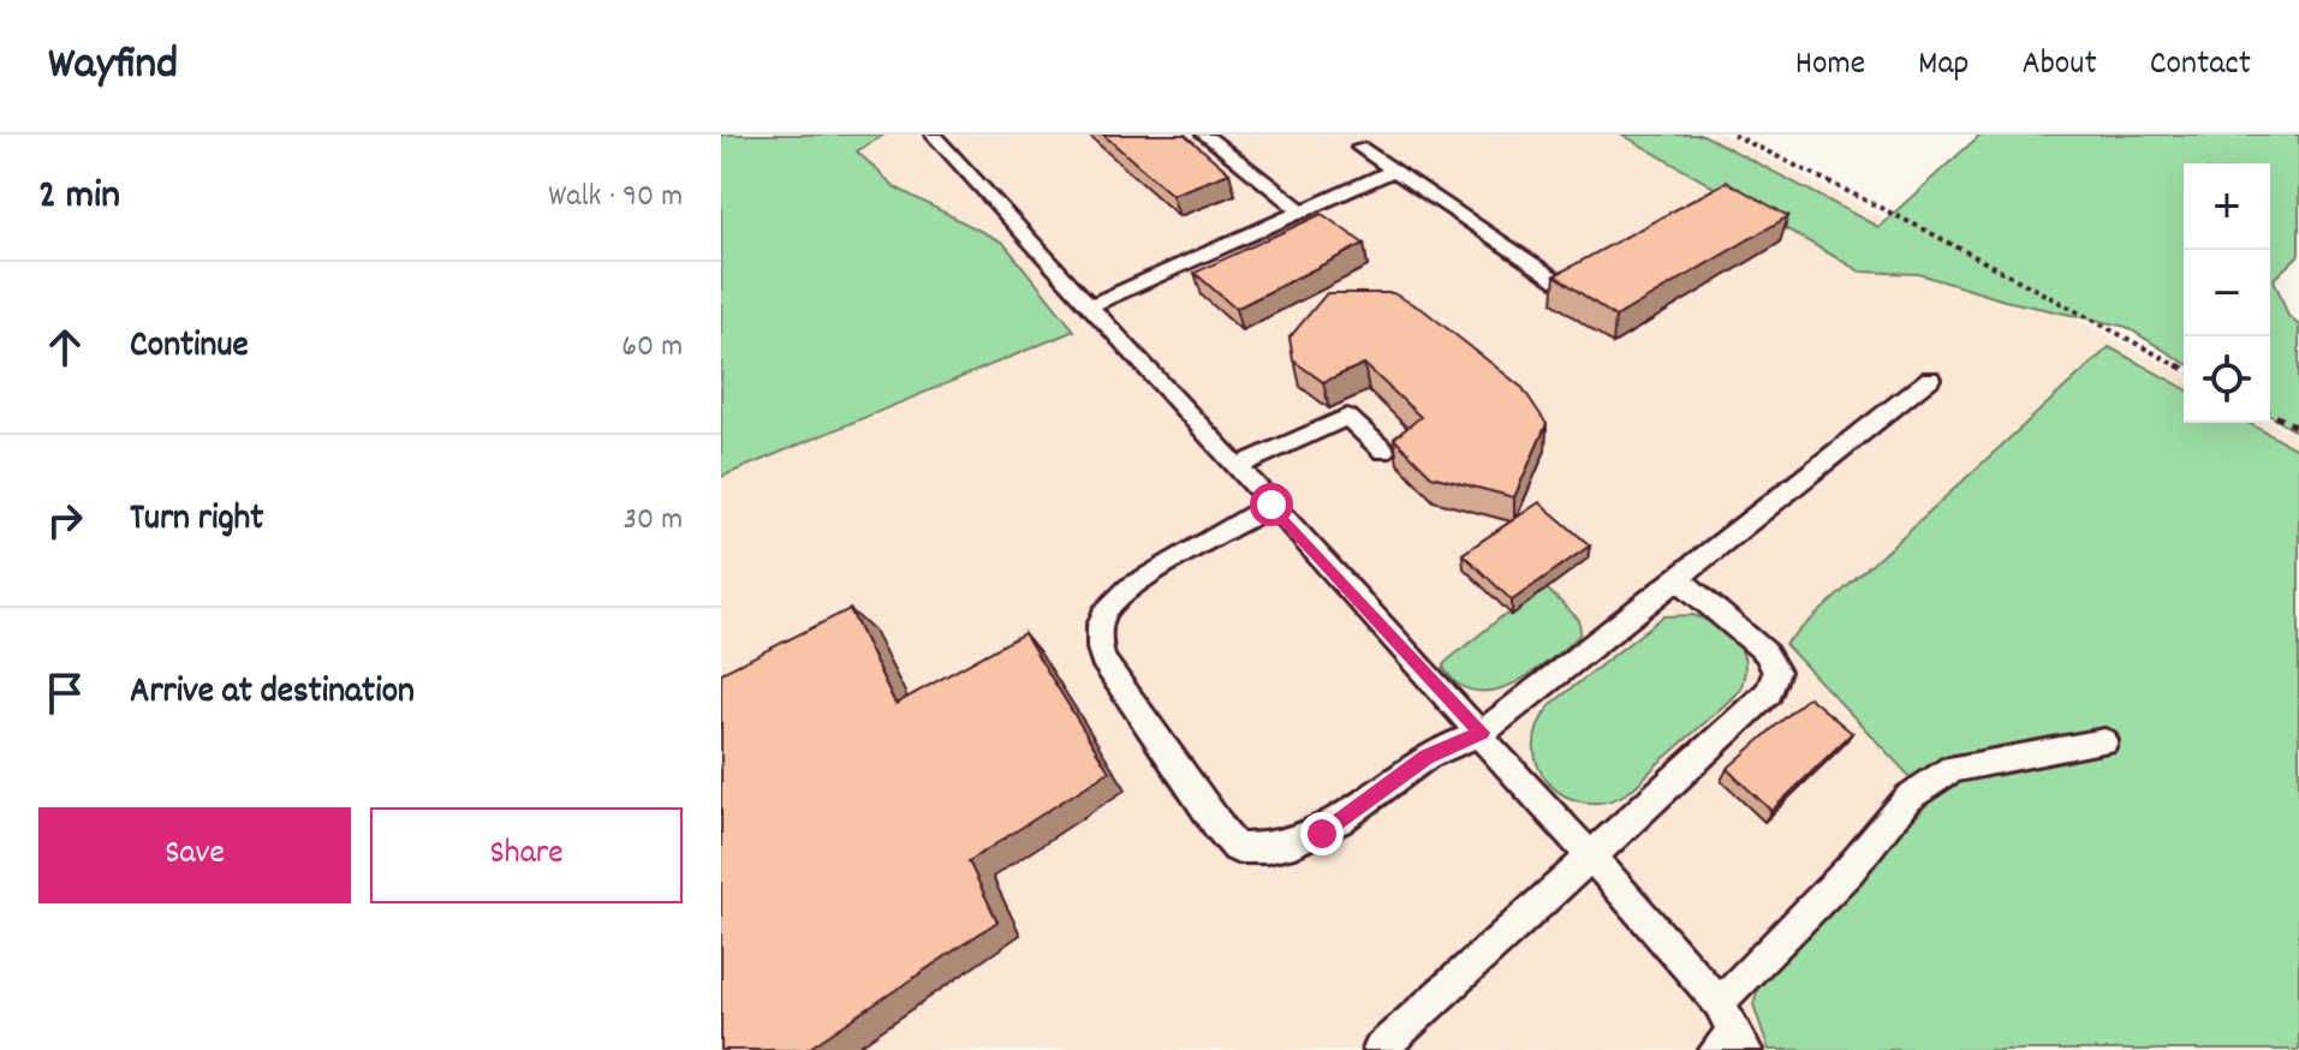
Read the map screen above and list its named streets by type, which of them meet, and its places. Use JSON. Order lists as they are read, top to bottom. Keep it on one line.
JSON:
{"page":{"header":"Wayfind","nav":["Home","Map","About","Contact"],"heading":["2 min","Walk · 90 m"],"map_buttons":["+","−"],"list":[["Continue","60 m"],["Turn right","30 m"],"Arrive at destination"],"buttons":["Save","Share"]}}
